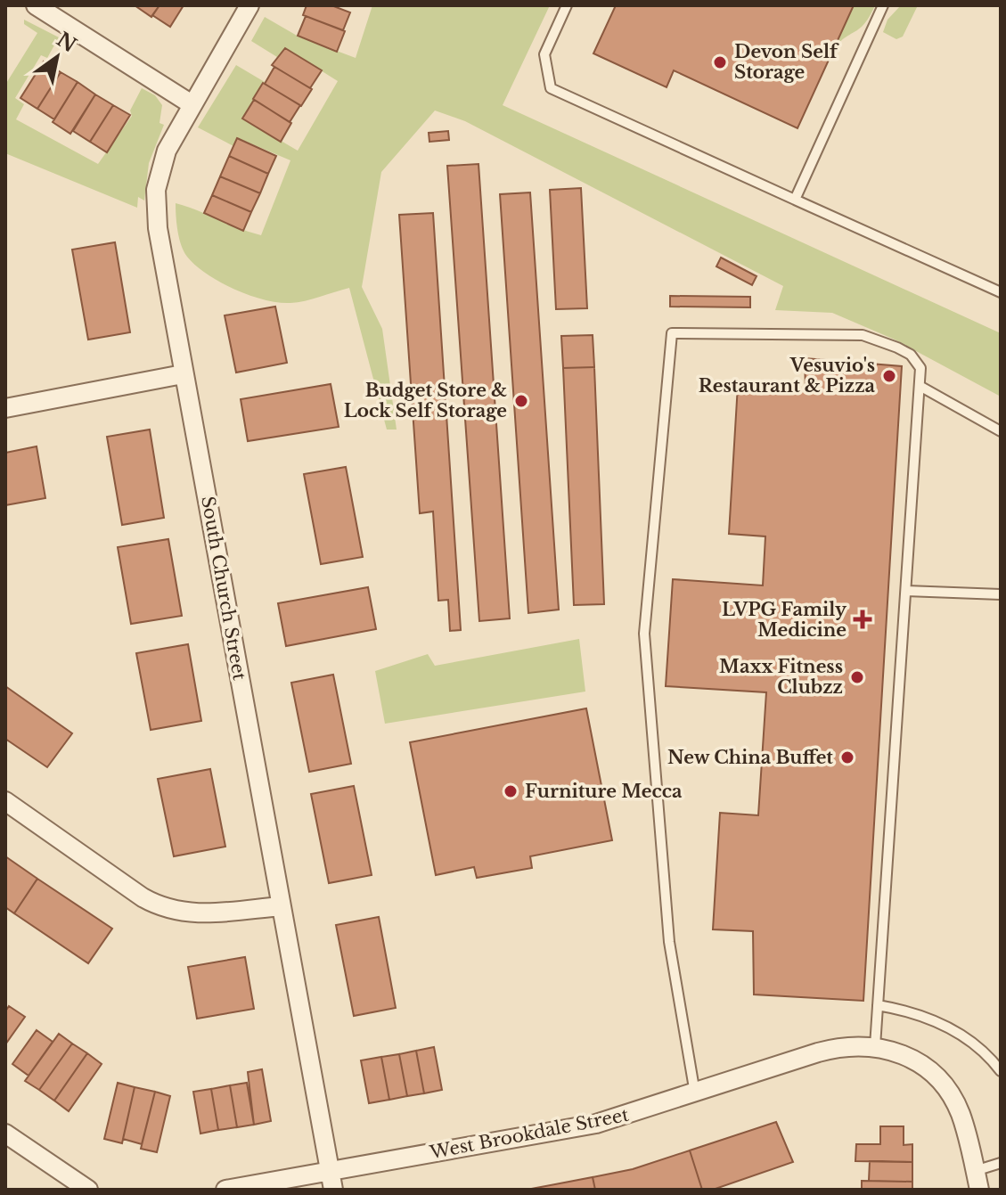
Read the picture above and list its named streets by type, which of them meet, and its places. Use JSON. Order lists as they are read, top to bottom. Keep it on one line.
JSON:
{"streets":{"street":["South Church Street","West Brookdale Street"]},"crossings":[["South Church Street","West Brookdale Street"]],"places":{"other":["Devon Self Storage","Vesuvio's Restaurant & Pizza","Budget Store & Lock Self Storage","Maxx Fitness Clubzz","New China Buffet","Furniture Mecca"],"health":["LVPG Family Medicine"]},"north":"top right"}
